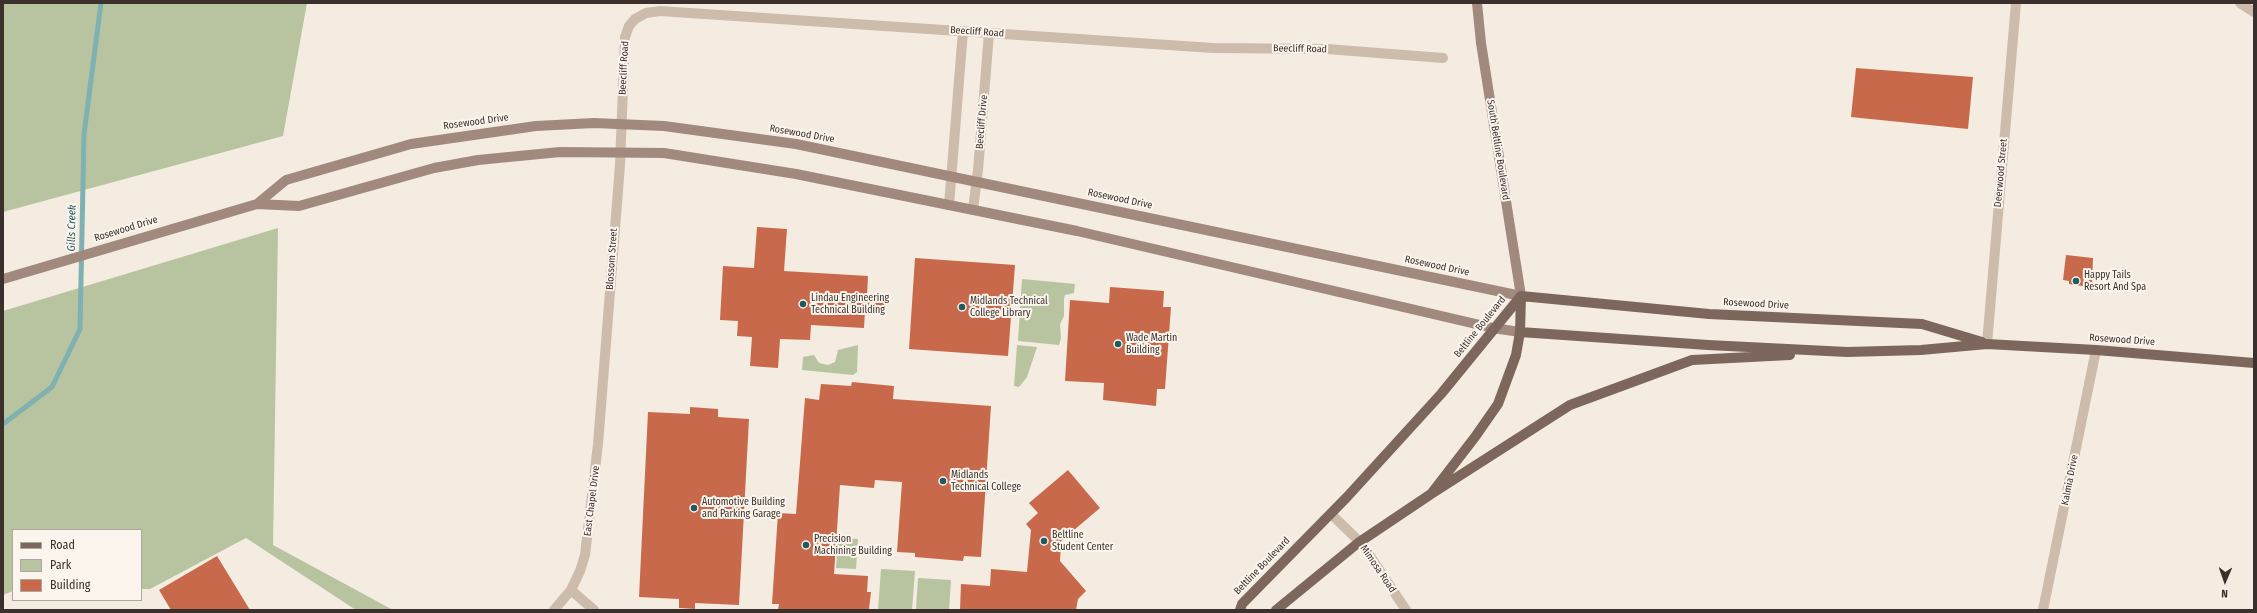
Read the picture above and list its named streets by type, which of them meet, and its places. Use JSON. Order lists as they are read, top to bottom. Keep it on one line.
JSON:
{"streets":{"main road":["Rosewood Drive","South Beltline Boulevard","Beltline Boulevard"],"street":["Beecliff Road","Beecliff Drive","Deerwood Street","Blossom Street","Kalmia Drive","East Chapel Drive","Mimosa Road"]},"crossings":[["Beecliff Road","Rosewood Drive"],["Beecliff Road","Beecliff Drive"],["Beecliff Road","Blossom Street"],["Rosewood Drive","Beecliff Drive"],["Rosewood Drive","South Beltline Boulevard"],["Rosewood Drive","Deerwood Street"],["Rosewood Drive","Blossom Street"],["Rosewood Drive","Beltline Boulevard"],["Rosewood Drive","Kalmia Drive"],["South Beltline Boulevard","Beltline Boulevard"],["Blossom Street","East Chapel Drive"],["Beltline Boulevard","Mimosa Road"]],"water":["Gills Creek"],"places":["Happy Tails Resort And Spa","Lindau Engineering Technical Building","Midlands Technical College Library","Wade Martin Building","Midlands Technical College","Automotive Building and Parking Garage","Beltline Student Center","Precision Machining Building"],"legend":["Road","Park","Building"],"north":"bottom"}
